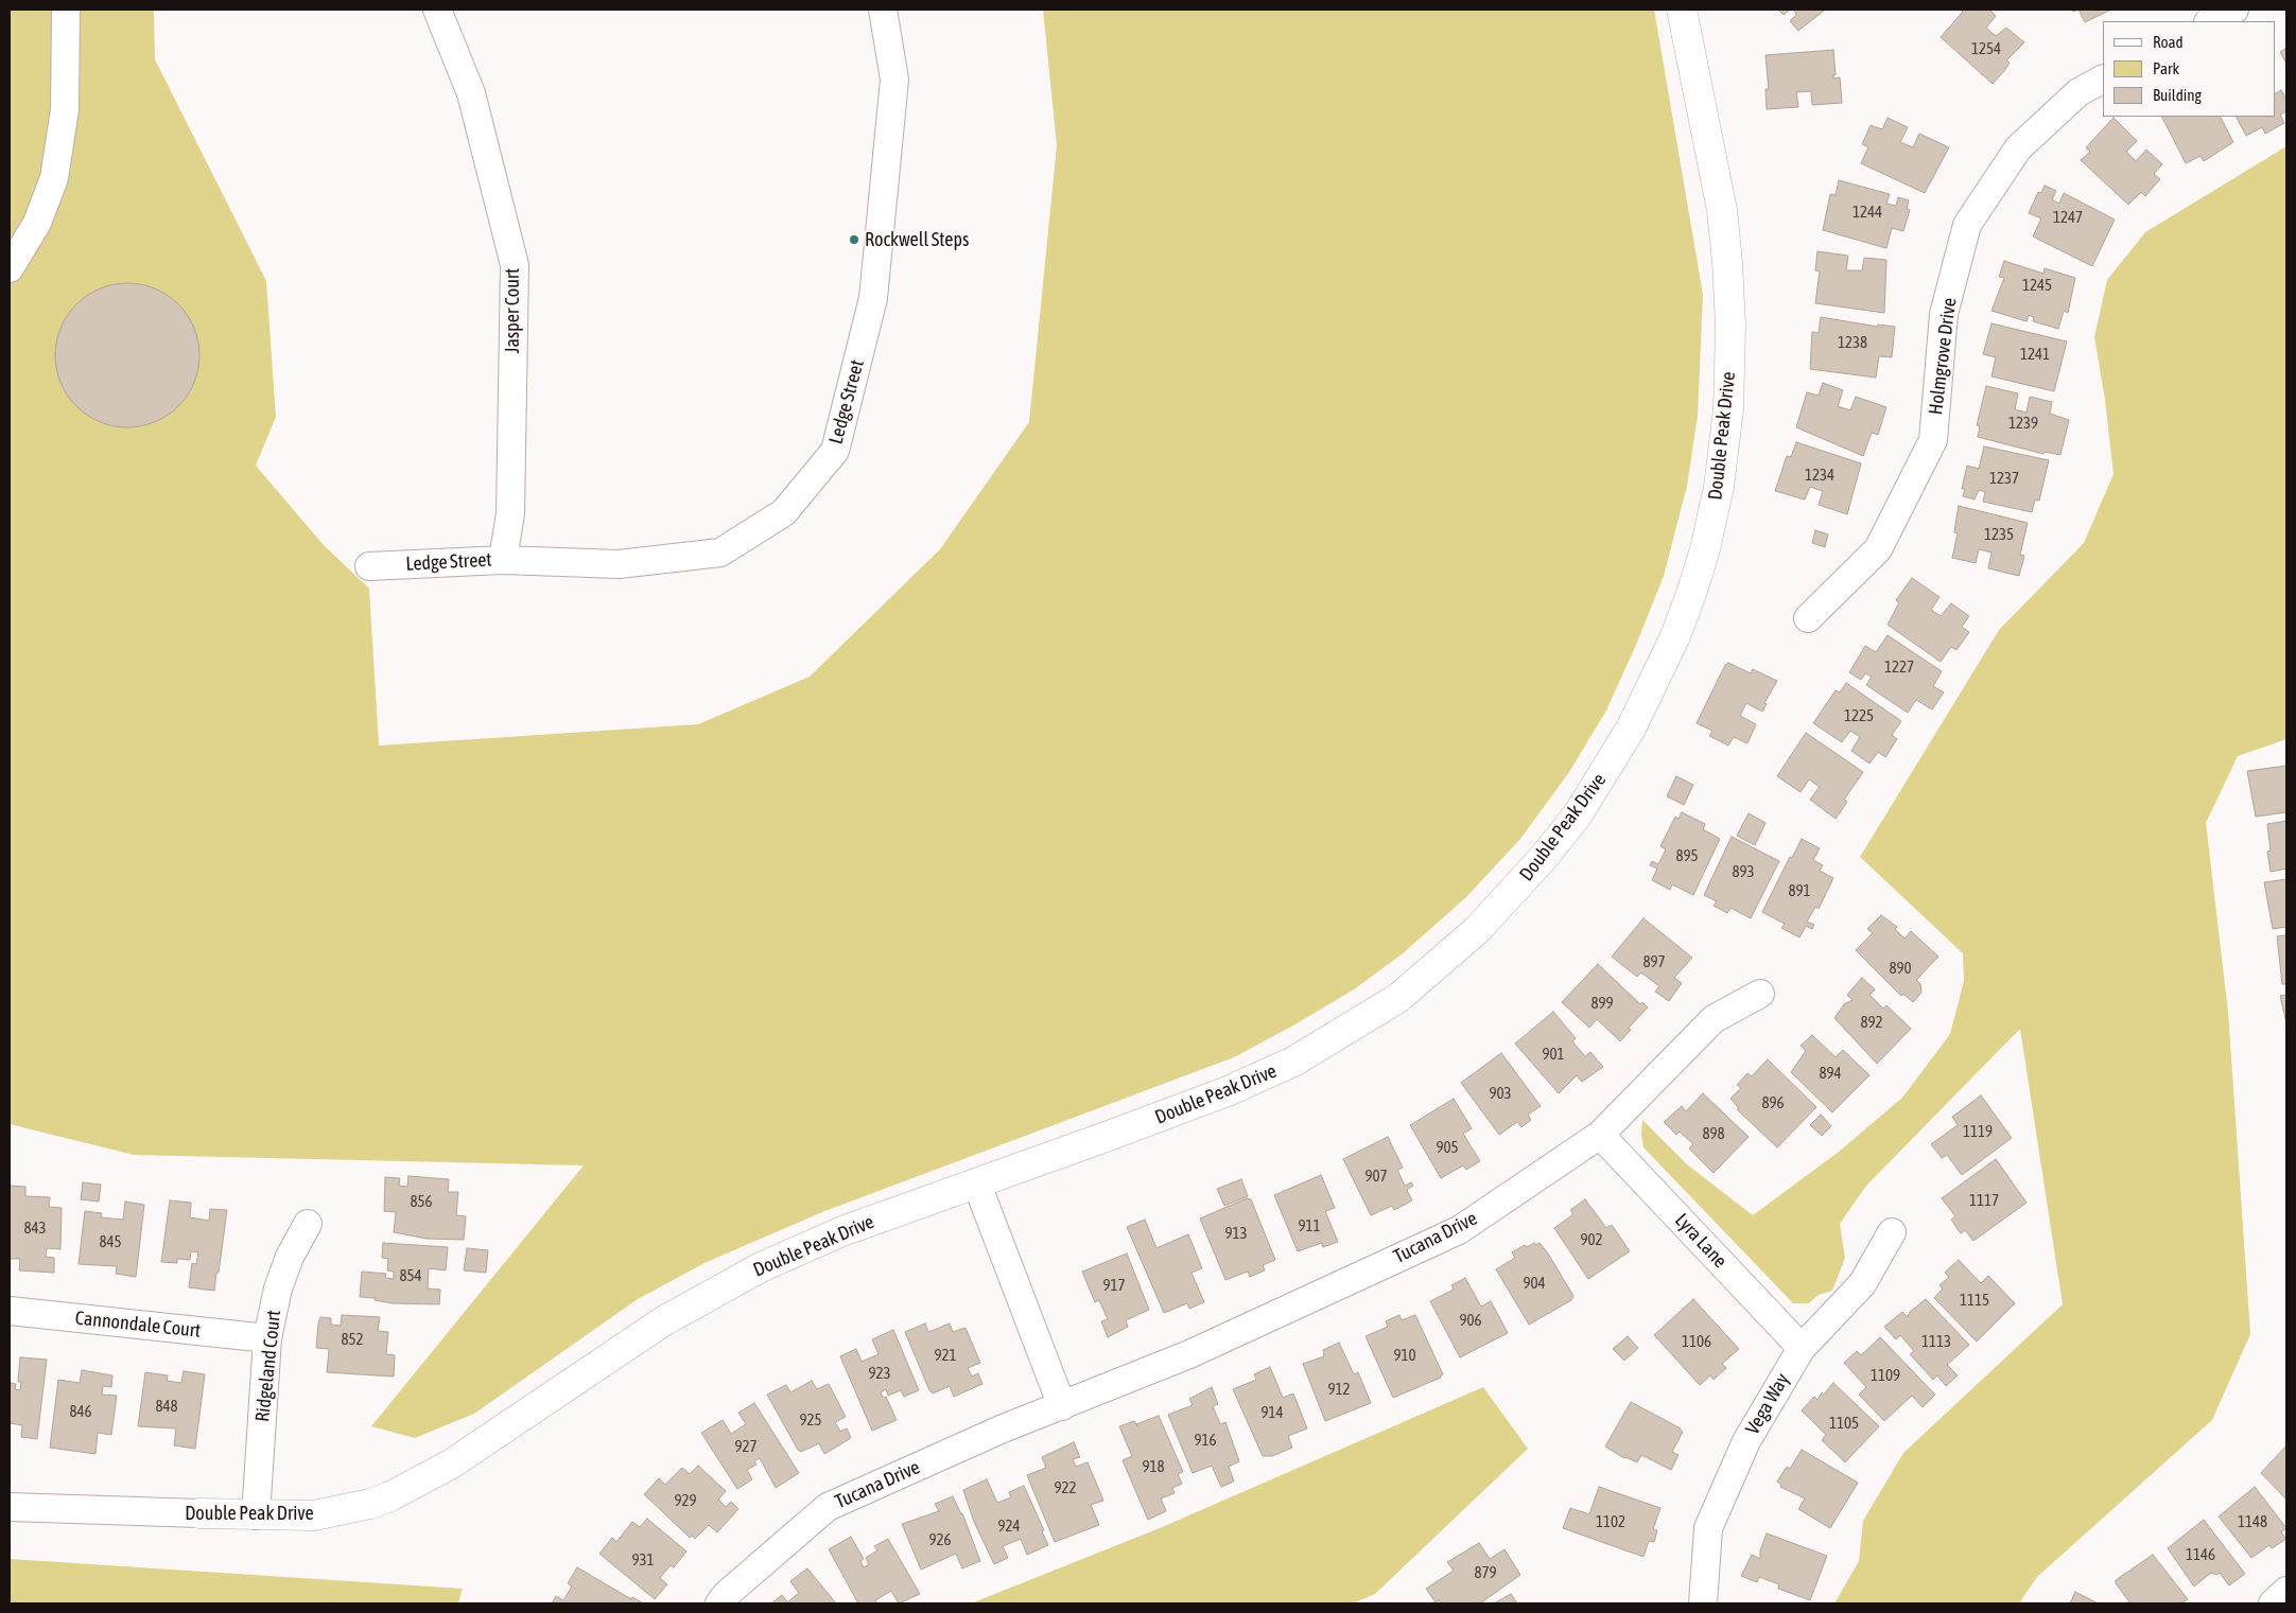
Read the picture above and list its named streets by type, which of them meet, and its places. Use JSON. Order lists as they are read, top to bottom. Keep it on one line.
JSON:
{"streets":{"street":["Jasper Court","Holmgrove Drive","Ledge Street","Double Peak Drive","Tucana Drive","Lyra Lane","Cannondale Court","Ridgeland Court","Vega Way"]},"crossings":[["Jasper Court","Ledge Street"],["Double Peak Drive","Ridgeland Court"],["Tucana Drive","Lyra Lane"],["Lyra Lane","Vega Way"],["Cannondale Court","Ridgeland Court"]],"places":["Rockwell Steps"],"house_numbers":["1254","1244","1247","1245","1238","1241","1239","1234","1237","1235","1227","1225","895","893","891","897","890","899","892","901","894","903","896","1119","898","905","907","1117","856","911","843","913","902","845","854","904","917","1115","906","852","1106","1113","921","910","923","1109","912","848","846","914","925","1105","916","927","918","922","929","1102","1148","924","926","1146","931","879"],"legend":["Road","Park","Building"]}
